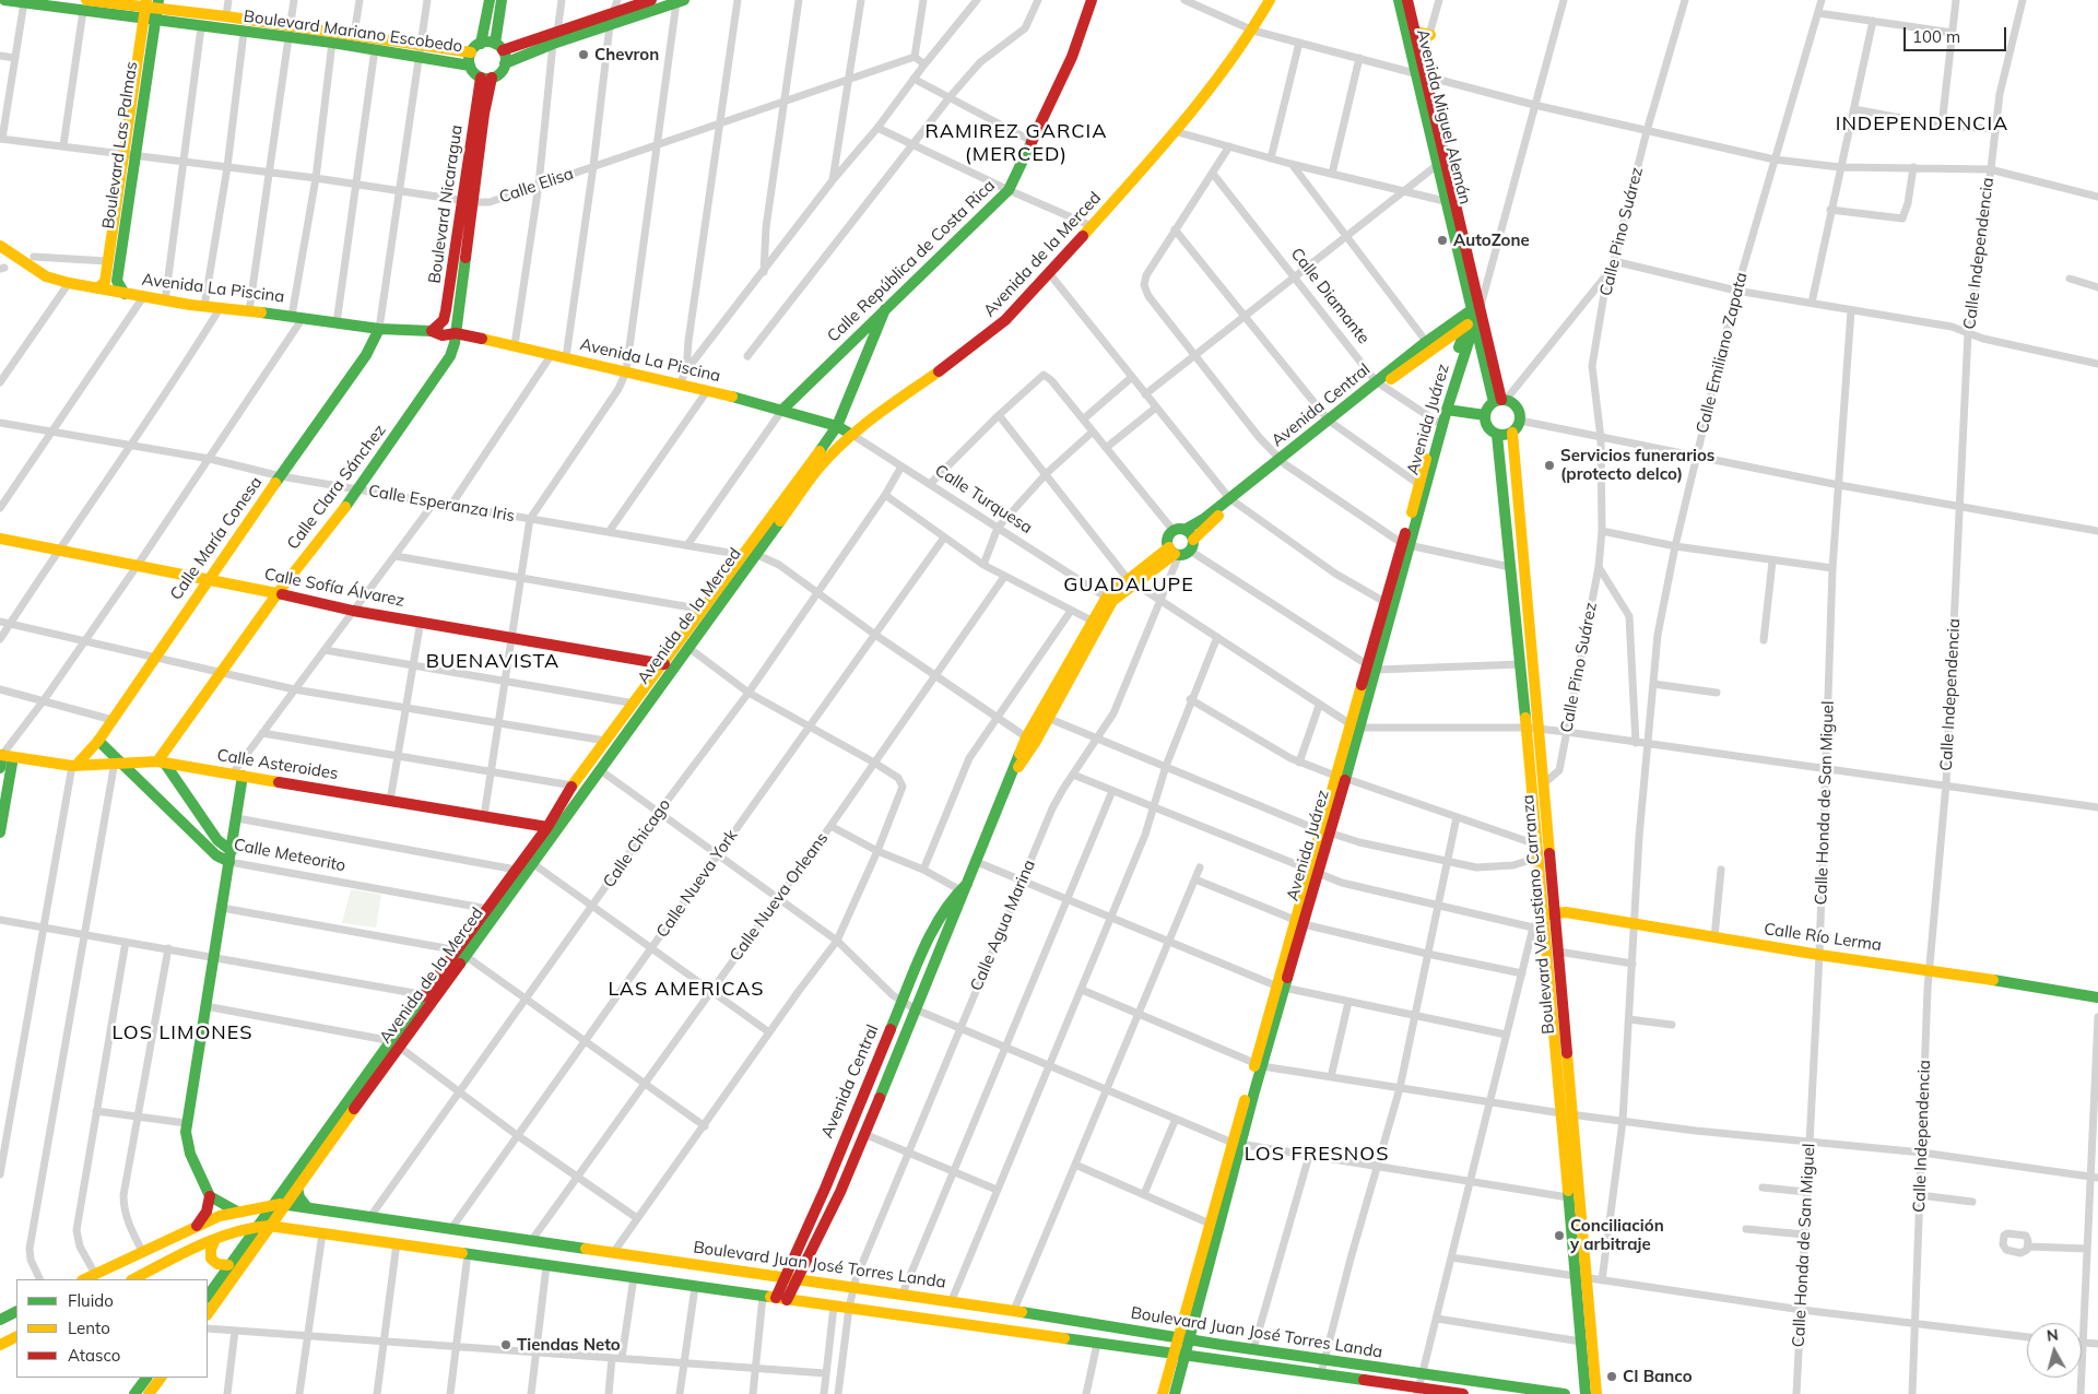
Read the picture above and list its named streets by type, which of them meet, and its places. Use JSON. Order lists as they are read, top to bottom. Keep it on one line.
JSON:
{"streets":{"street":["Boulevard Mariano Escobedo","Avenida Miguel Alemán","Boulevard Las Palmas","Calle Elisa","Boulevard Nicaragua","Calle Pino Suárez","Calle Independencia","Avenida de la Merced","Calle República de Costa Rica","Avenida La Piscina","Calle Diamante","Calle Emiliano Zapata","Avenida Central","Avenida Juárez","Calle Clara Sánchez","Calle Turquesa","Calle Esperanza Iris","Calle María Conesa","Calle Sofía Álvarez","Calle Asteroides","Calle Honda de San Miguel","Calle Chicago","Calle Meteorito","Calle Nueva York","Calle Nueva Orleans","Boulevard Venustiano Carranza","Calle Agua Marina","Calle Río Lerma","Boulevard Juan José Torres Landa"]},"crossings":[["Boulevard Mariano Escobedo","Boulevard Las Palmas"],["Boulevard Mariano Escobedo","Boulevard Nicaragua"],["Avenida Miguel Alemán","Avenida Central"],["Avenida Miguel Alemán","Avenida Juárez"],["Avenida Miguel Alemán","Boulevard Venustiano Carranza"],["Boulevard Las Palmas","Calle Elisa"],["Boulevard Las Palmas","Avenida La Piscina"],["Calle Elisa","Boulevard Nicaragua"],["Boulevard Nicaragua","Avenida La Piscina"],["Boulevard Nicaragua","Calle Clara Sánchez"],["Calle Pino Suárez","Boulevard Venustiano Carranza"],["Calle Independencia","Calle Río Lerma"],["Avenida de la Merced","Calle República de Costa Rica"],["Avenida de la Merced","Avenida La Piscina"],["Avenida de la Merced","Calle Turquesa"],["Avenida de la Merced","Calle Esperanza Iris"],["Avenida de la Merced","Calle Sofía Álvarez"],["Avenida de la Merced","Calle Asteroides"],["Avenida de la Merced","Calle Meteorito"],["Avenida de la Merced","Boulevard Juan José Torres Landa"],["Calle República de Costa Rica","Avenida La Piscina"],["Avenida La Piscina","Calle Clara Sánchez"],["Avenida La Piscina","Calle Turquesa"],["Avenida La Piscina","Calle María Conesa"],["Calle Diamante","Avenida Central"],["Calle Diamante","Avenida Juárez"],["Calle Emiliano Zapata","Calle Río Lerma"],["Avenida Central","Avenida Juárez"],["Avenida Central","Calle Turquesa"],["Avenida Central","Calle Esperanza Iris"],["Avenida Central","Calle Agua Marina"],["Avenida Central","Boulevard Juan José Torres Landa"],["Avenida Juárez","Boulevard Juan José Torres Landa"],["Calle Clara Sánchez","Calle Esperanza Iris"],["Calle Clara Sánchez","Calle Sofía Álvarez"],["Calle Clara Sánchez","Calle Asteroides"],["Calle Clara Sánchez","Calle Meteorito"],["Calle Turquesa","Calle Chicago"],["Calle Esperanza Iris","Calle María Conesa"],["Calle Esperanza Iris","Calle Chicago"],["Calle Esperanza Iris","Calle Nueva York"],["Calle Esperanza Iris","Calle Nueva Orleans"],["Calle María Conesa","Calle Sofía Álvarez"],["Calle María Conesa","Calle Asteroides"],["Calle María Conesa","Calle Meteorito"],["Calle Asteroides","Calle Meteorito"],["Calle Honda de San Miguel","Calle Río Lerma"],["Calle Chicago","Boulevard Juan José Torres Landa"],["Calle Nueva York","Boulevard Juan José Torres Landa"],["Calle Nueva Orleans","Boulevard Juan José Torres Landa"],["Boulevard Venustiano Carranza","Calle Río Lerma"],["Calle Agua Marina","Boulevard Juan José Torres Landa"]],"districts":["INDEPENDENCIA","RAMIREZ GARCIA (MERCED)","GUADALUPE","BUENAVISTA","LAS AMERICAS","LOS LIMONES","LOS FRESNOS"],"places":["Chevron","AutoZone","Servicios funerarios (protecto delco)","Conciliación y arbitraje","Tiendas Neto","CI Banco"],"legend":["Fluido","Lento","Atasco"],"scale_bar":"100 m","north":"top"}
